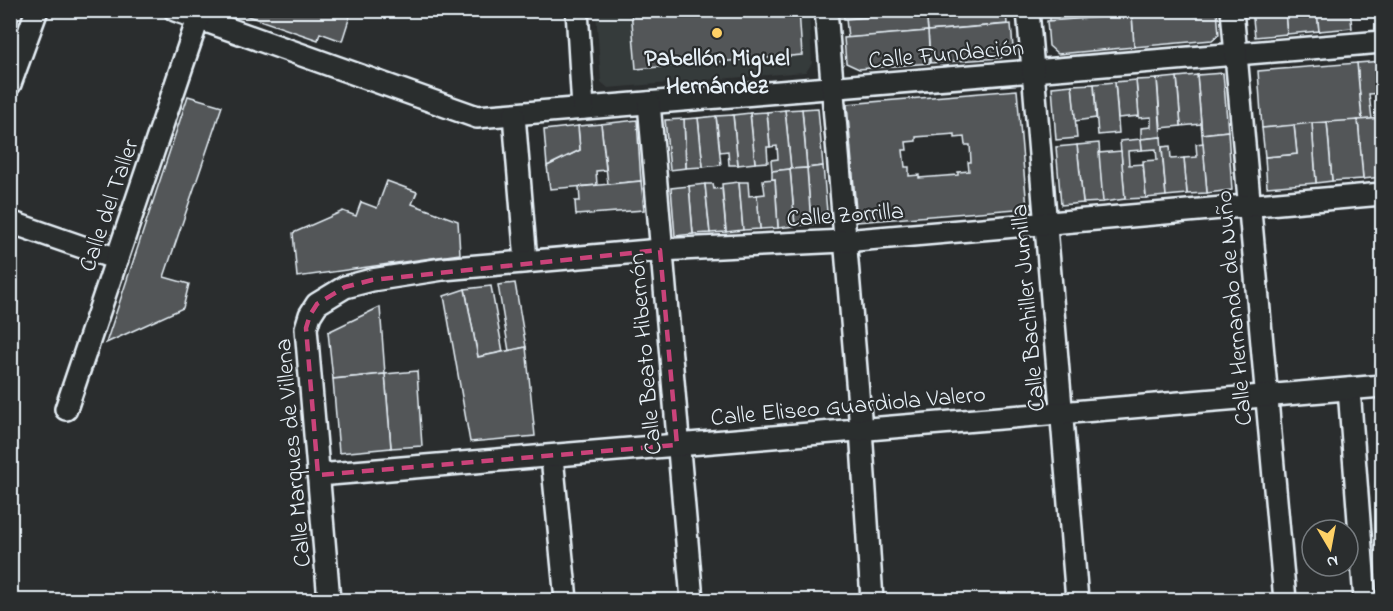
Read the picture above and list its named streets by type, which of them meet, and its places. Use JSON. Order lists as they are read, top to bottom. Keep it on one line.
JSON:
{"streets":{"street":["Calle Fundación","Calle del Taller","Calle Zorrilla","Calle Bachiller Jumilla","Calle Hernando de Nuño","Calle Beato Hibernón","Calle Eliseo Guardiola Valero","Calle Marques de Villena"]},"crossings":[["Calle Fundación","Calle del Taller"],["Calle Fundación","Calle Bachiller Jumilla"],["Calle Fundación","Calle Hernando de Nuño"],["Calle Fundación","Calle Beato Hibernón"],["Calle Zorrilla","Calle Bachiller Jumilla"],["Calle Zorrilla","Calle Hernando de Nuño"],["Calle Zorrilla","Calle Beato Hibernón"],["Calle Zorrilla","Calle Marques de Villena"],["Calle Bachiller Jumilla","Calle Eliseo Guardiola Valero"],["Calle Hernando de Nuño","Calle Eliseo Guardiola Valero"],["Calle Beato Hibernón","Calle Eliseo Guardiola Valero"],["Calle Eliseo Guardiola Valero","Calle Marques de Villena"]],"places":["Pabellón Miguel Hernández"],"north":"bottom"}
